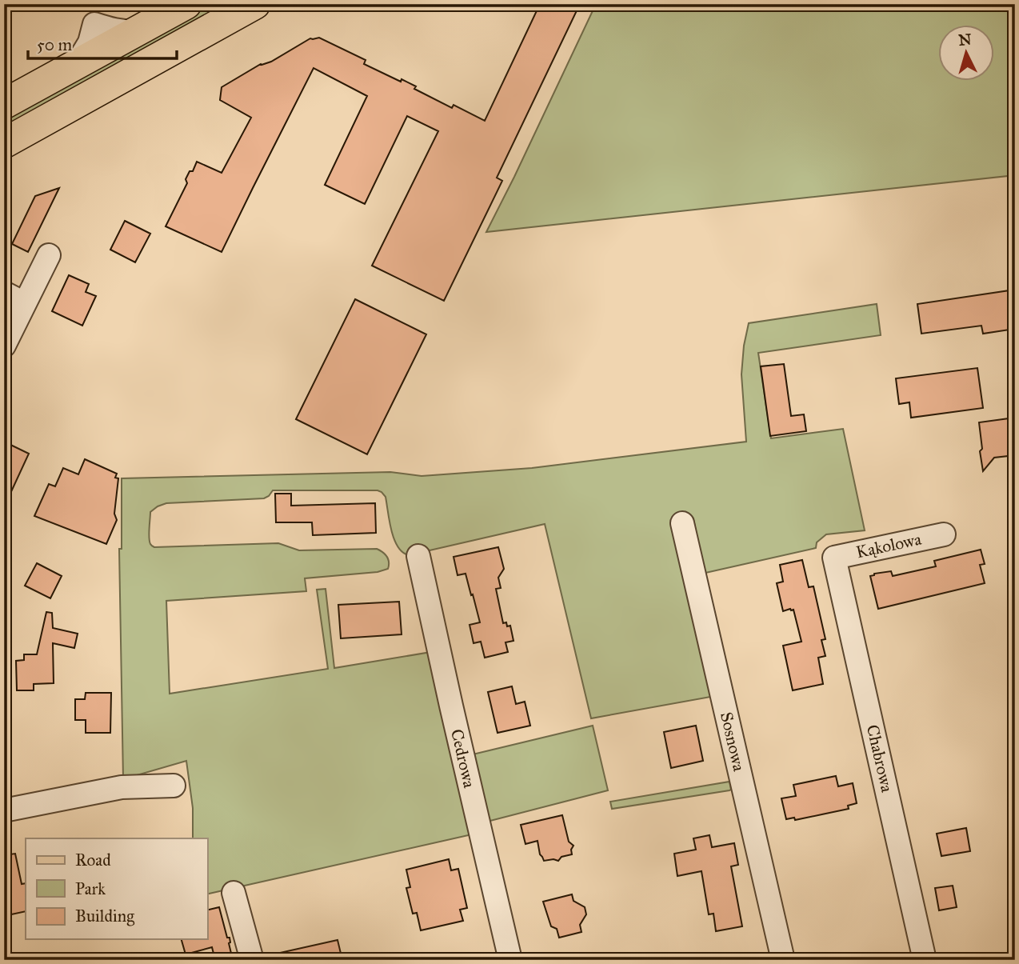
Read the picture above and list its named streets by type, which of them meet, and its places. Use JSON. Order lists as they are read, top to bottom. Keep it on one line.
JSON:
{"streets":{"street":["Kąkolowa","Sosnowa","Cedrowa","Chabrowa"]},"crossings":[["Kąkolowa","Chabrowa"]],"legend":["Road","Park","Building"],"scale_bar":"50 m","north":"top"}
